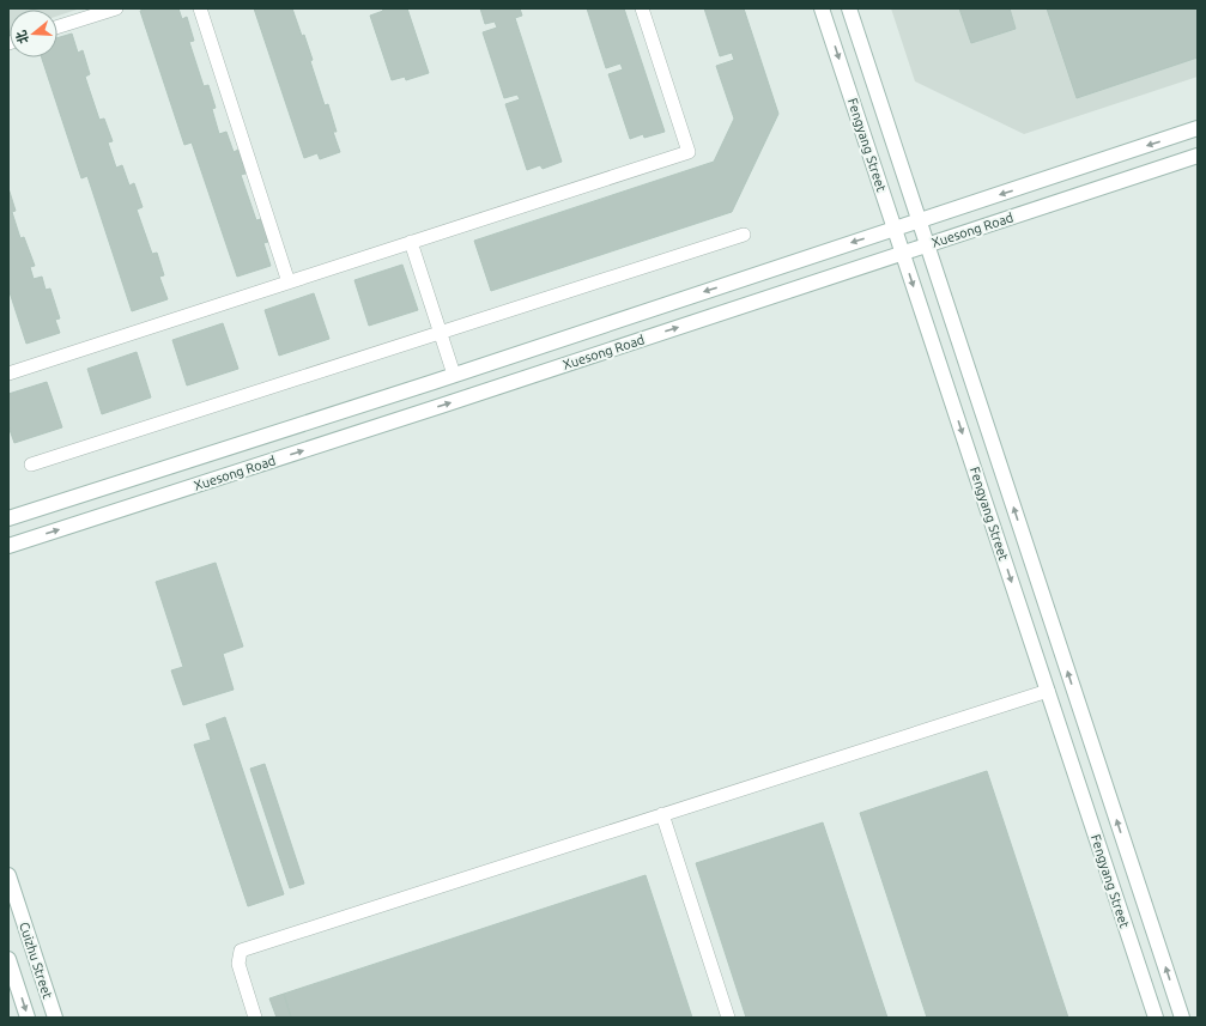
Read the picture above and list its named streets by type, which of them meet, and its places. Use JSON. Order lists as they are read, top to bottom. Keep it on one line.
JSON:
{"streets":{"main road":["Fengyang Street","Xuesong Road","Cuizhu Street"]},"crossings":[["Fengyang Street","Xuesong Road"]],"north":"left"}
